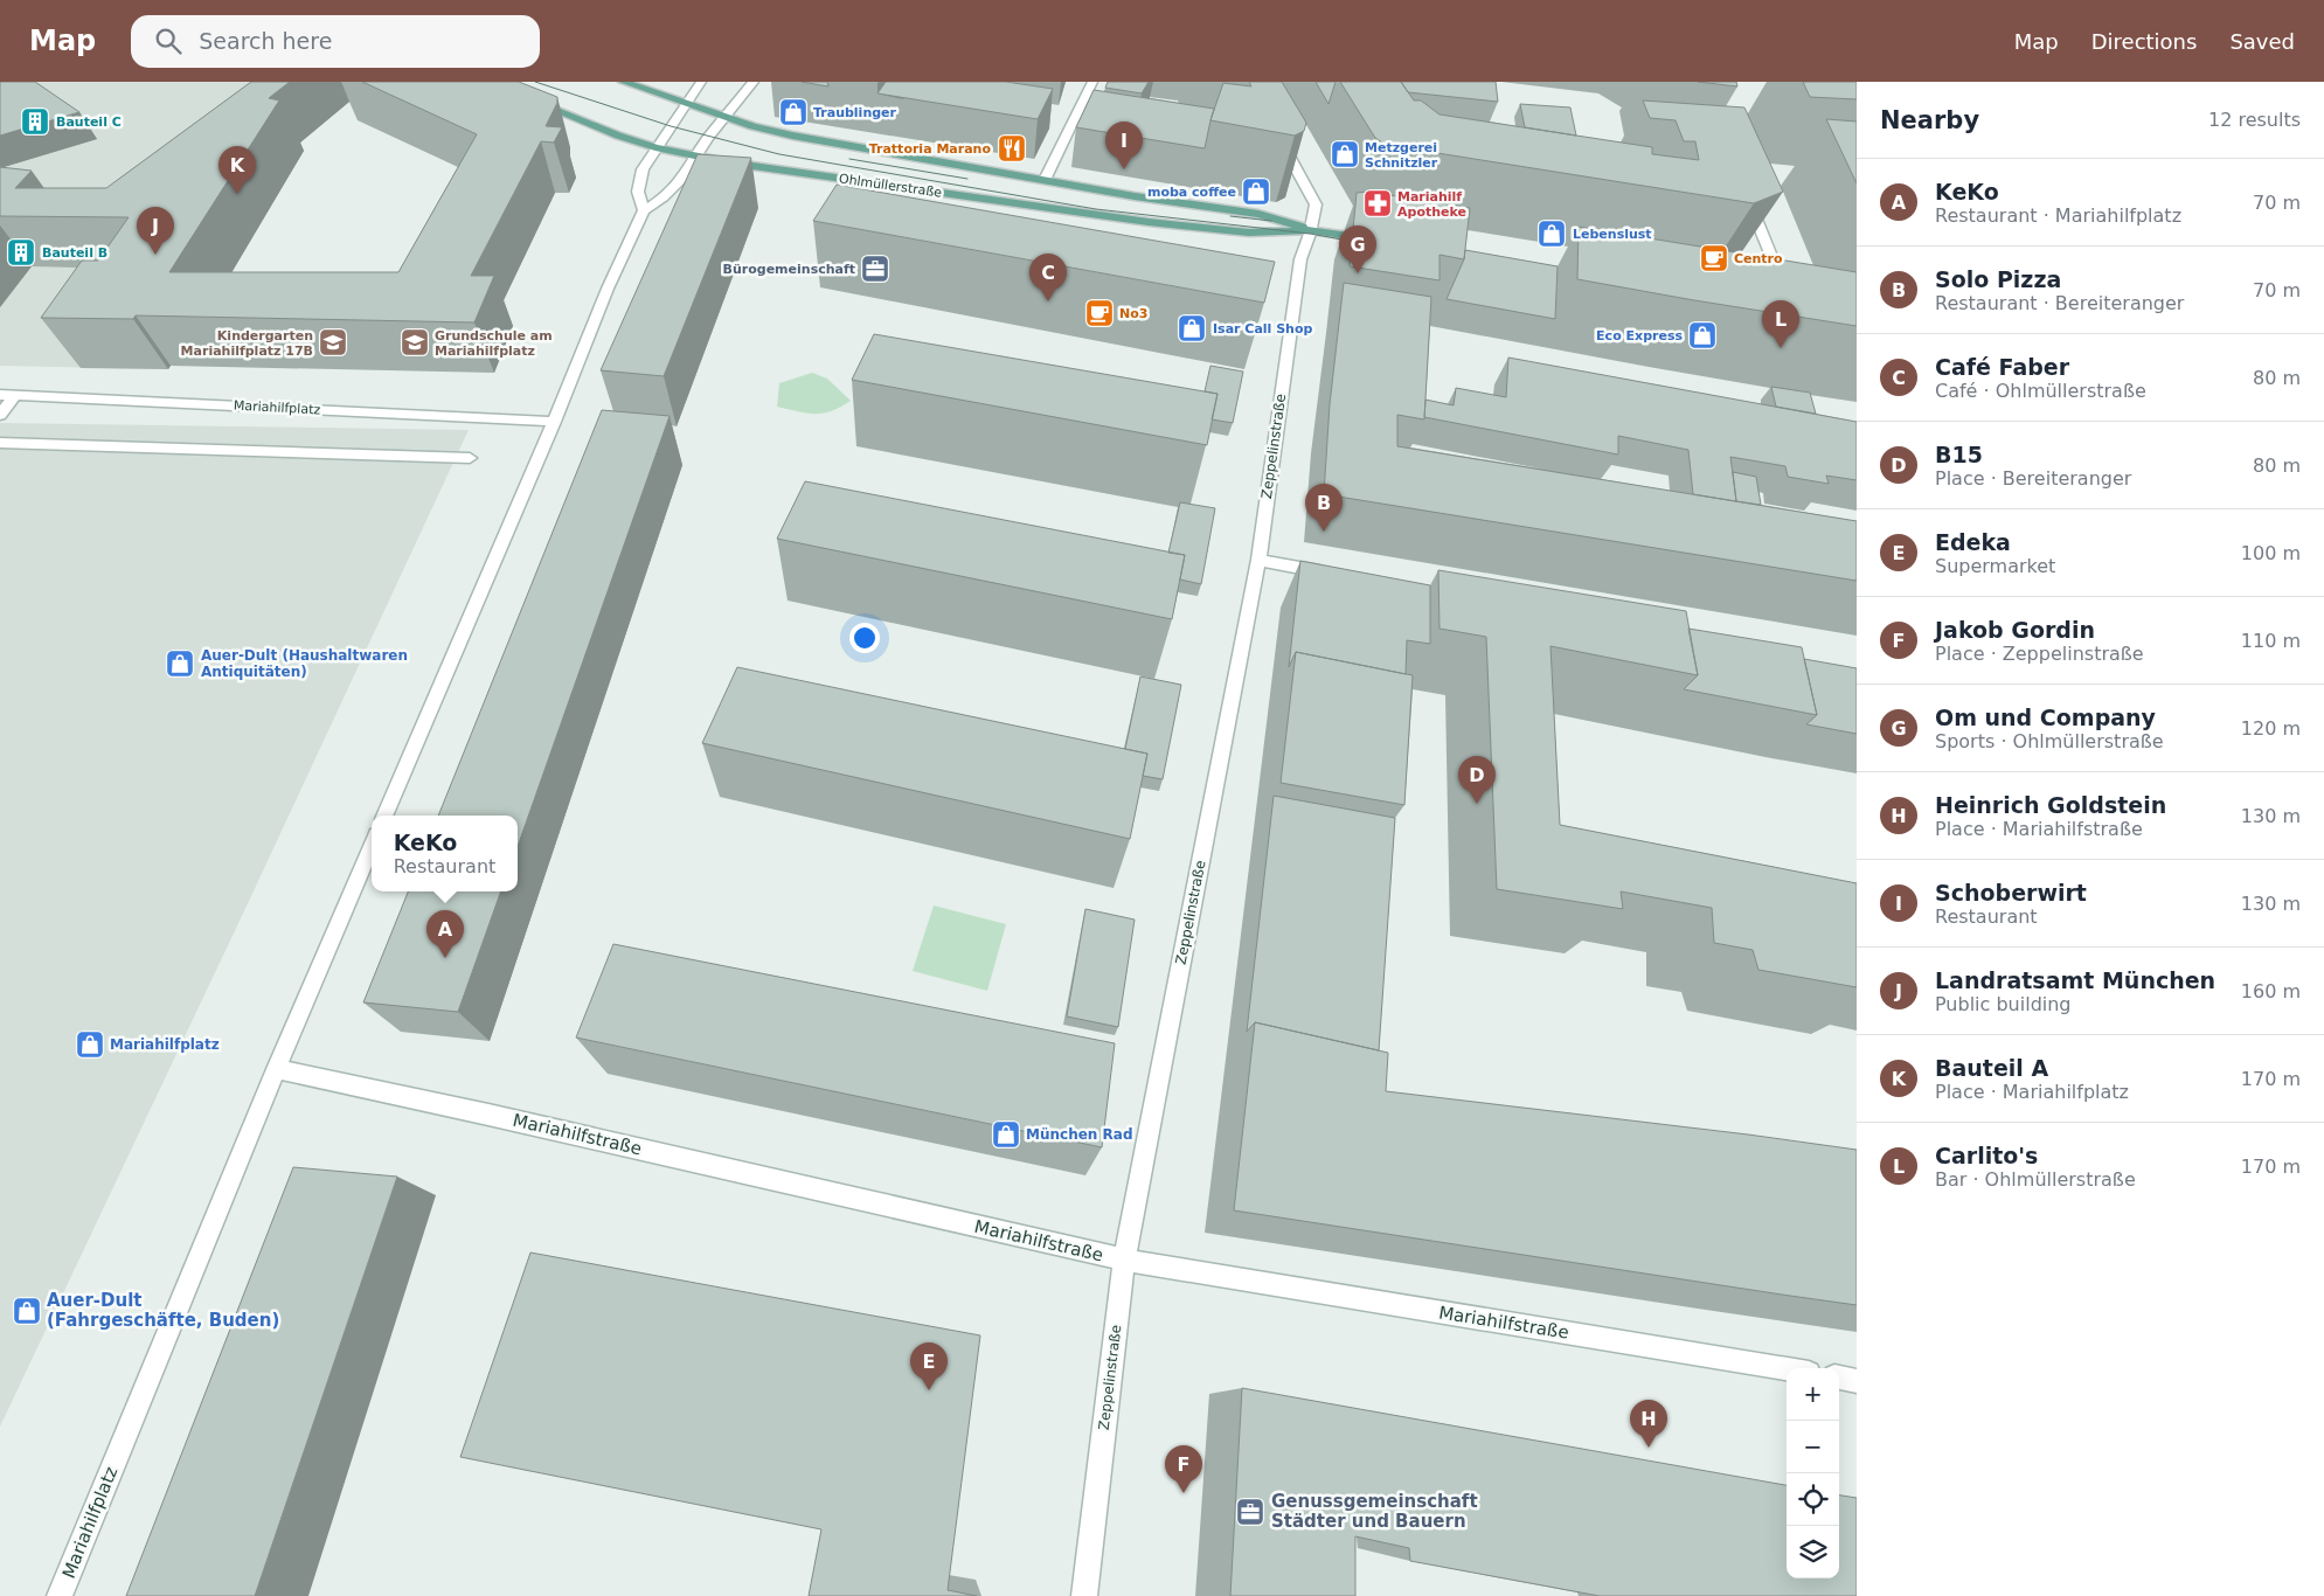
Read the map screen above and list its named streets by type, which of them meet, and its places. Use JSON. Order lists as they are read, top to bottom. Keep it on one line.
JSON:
{"streets":{"main road":["Ohlmüllerstraße"],"street":["Mariahilfplatz","Zeppelinstraße","Mariahilfstraße"]},"crossings":[["Ohlmüllerstraße","Zeppelinstraße"],["Mariahilfplatz","Mariahilfstraße"],["Zeppelinstraße","Mariahilfstraße"]],"places":{"shop":["Traublinger","Metzgerei Schnitzler","moba coffee","Lebenslust","Isar Call Shop","Eco Express","Auer-Dult (Haushaltwaren Antiquitäten)","Mariahilfplatz","München Rad","Auer-Dult (Fahrgeschäfte, Buden)"],"building":["Bauteil C","Bauteil B"],"restaurant":["Trattoria Marano"],"pharmacy":["Mariahilf Apotheke"],"cafe":["Centro","No3"],"office":["Bürogemeinschaft","Genussgemeinschaft Städter und Bauern"],"school or university":["Kindergarten Mariahilfplatz 17B","Grundschule am Mariahilfplatz"]},"page":{"header":"Map","search":"Search here","nav":["Map","Directions","Saved"],"heading":["Nearby","12 results"],"pins":["I","K","J","G","C","L","B","D","A","E","H","F"],"list":[{"mark":"A","name":"KeKo","note":"Restaurant · Mariahilfplatz","value":"70 m"},{"mark":"B","name":"Solo Pizza","note":"Restaurant · Bereiteranger","value":"70 m"},{"mark":"C","name":"Café Faber","note":"Café · Ohlmüllerstraße","value":"80 m"},{"mark":"D","name":"B15","note":"Place · Bereiteranger","value":"80 m"},{"mark":"E","name":"Edeka","note":"Supermarket","value":"100 m"},{"mark":"F","name":"Jakob Gordin","note":"Place · Zeppelinstraße","value":"110 m"},{"mark":"G","name":"Om und Company","note":"Sports · Ohlmüllerstraße","value":"120 m"},{"mark":"H","name":"Heinrich Goldstein","note":"Place · Mariahilfstraße","value":"130 m"},{"mark":"I","name":"Schoberwirt","note":"Restaurant","value":"130 m"},{"mark":"J","name":"Landratsamt München","note":"Public building","value":"160 m"},{"mark":"K","name":"Bauteil A","note":"Place · Mariahilfplatz","value":"170 m"},{"mark":"L","name":"Carlito's","note":"Bar · Ohlmüllerstraße","value":"170 m"}],"popup":["KeKo","Restaurant"],"map_buttons":["+","−"]}}
